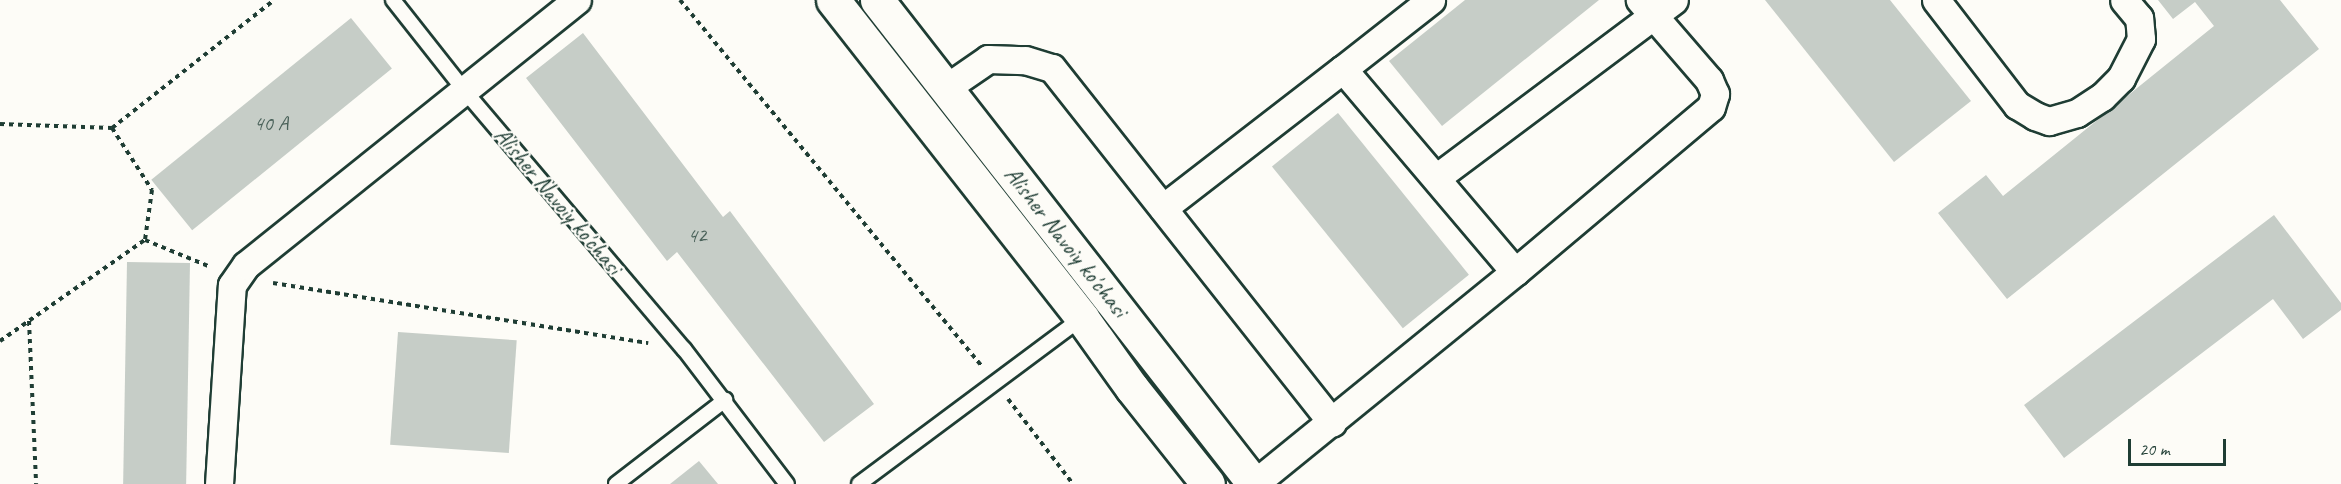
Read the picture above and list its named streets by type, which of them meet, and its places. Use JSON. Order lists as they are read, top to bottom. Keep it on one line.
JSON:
{"streets":{"main road":["Alisher Navoiy ko'chasi"]},"house_numbers":["40 А","42"],"scale_bar":"20 m"}
